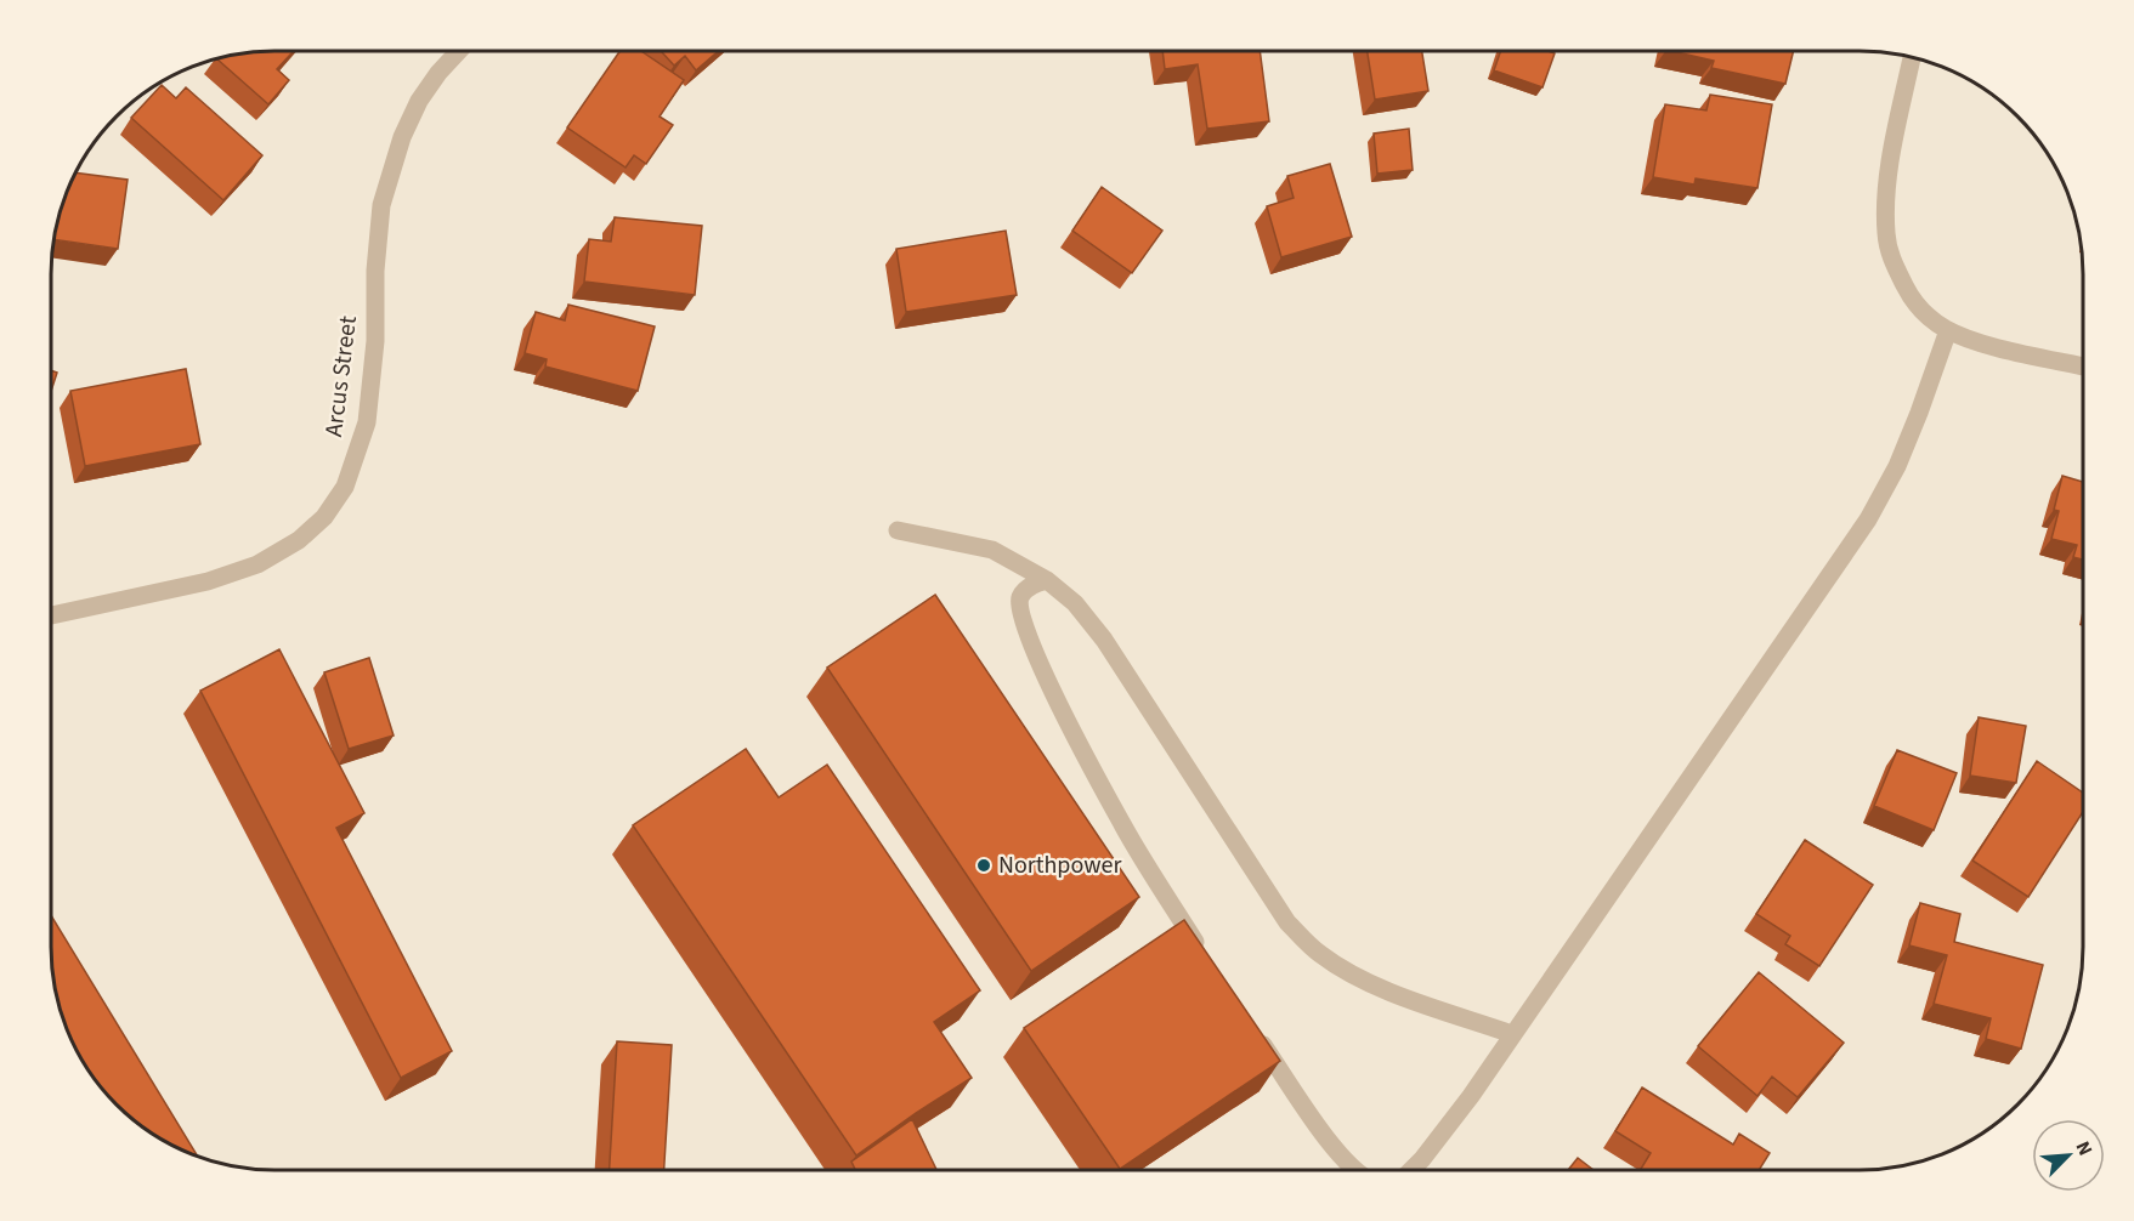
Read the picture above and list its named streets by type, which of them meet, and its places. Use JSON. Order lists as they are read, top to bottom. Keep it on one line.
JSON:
{"streets":{"street":["Arcus Street"]},"places":["Northpower"],"north":"top right"}
